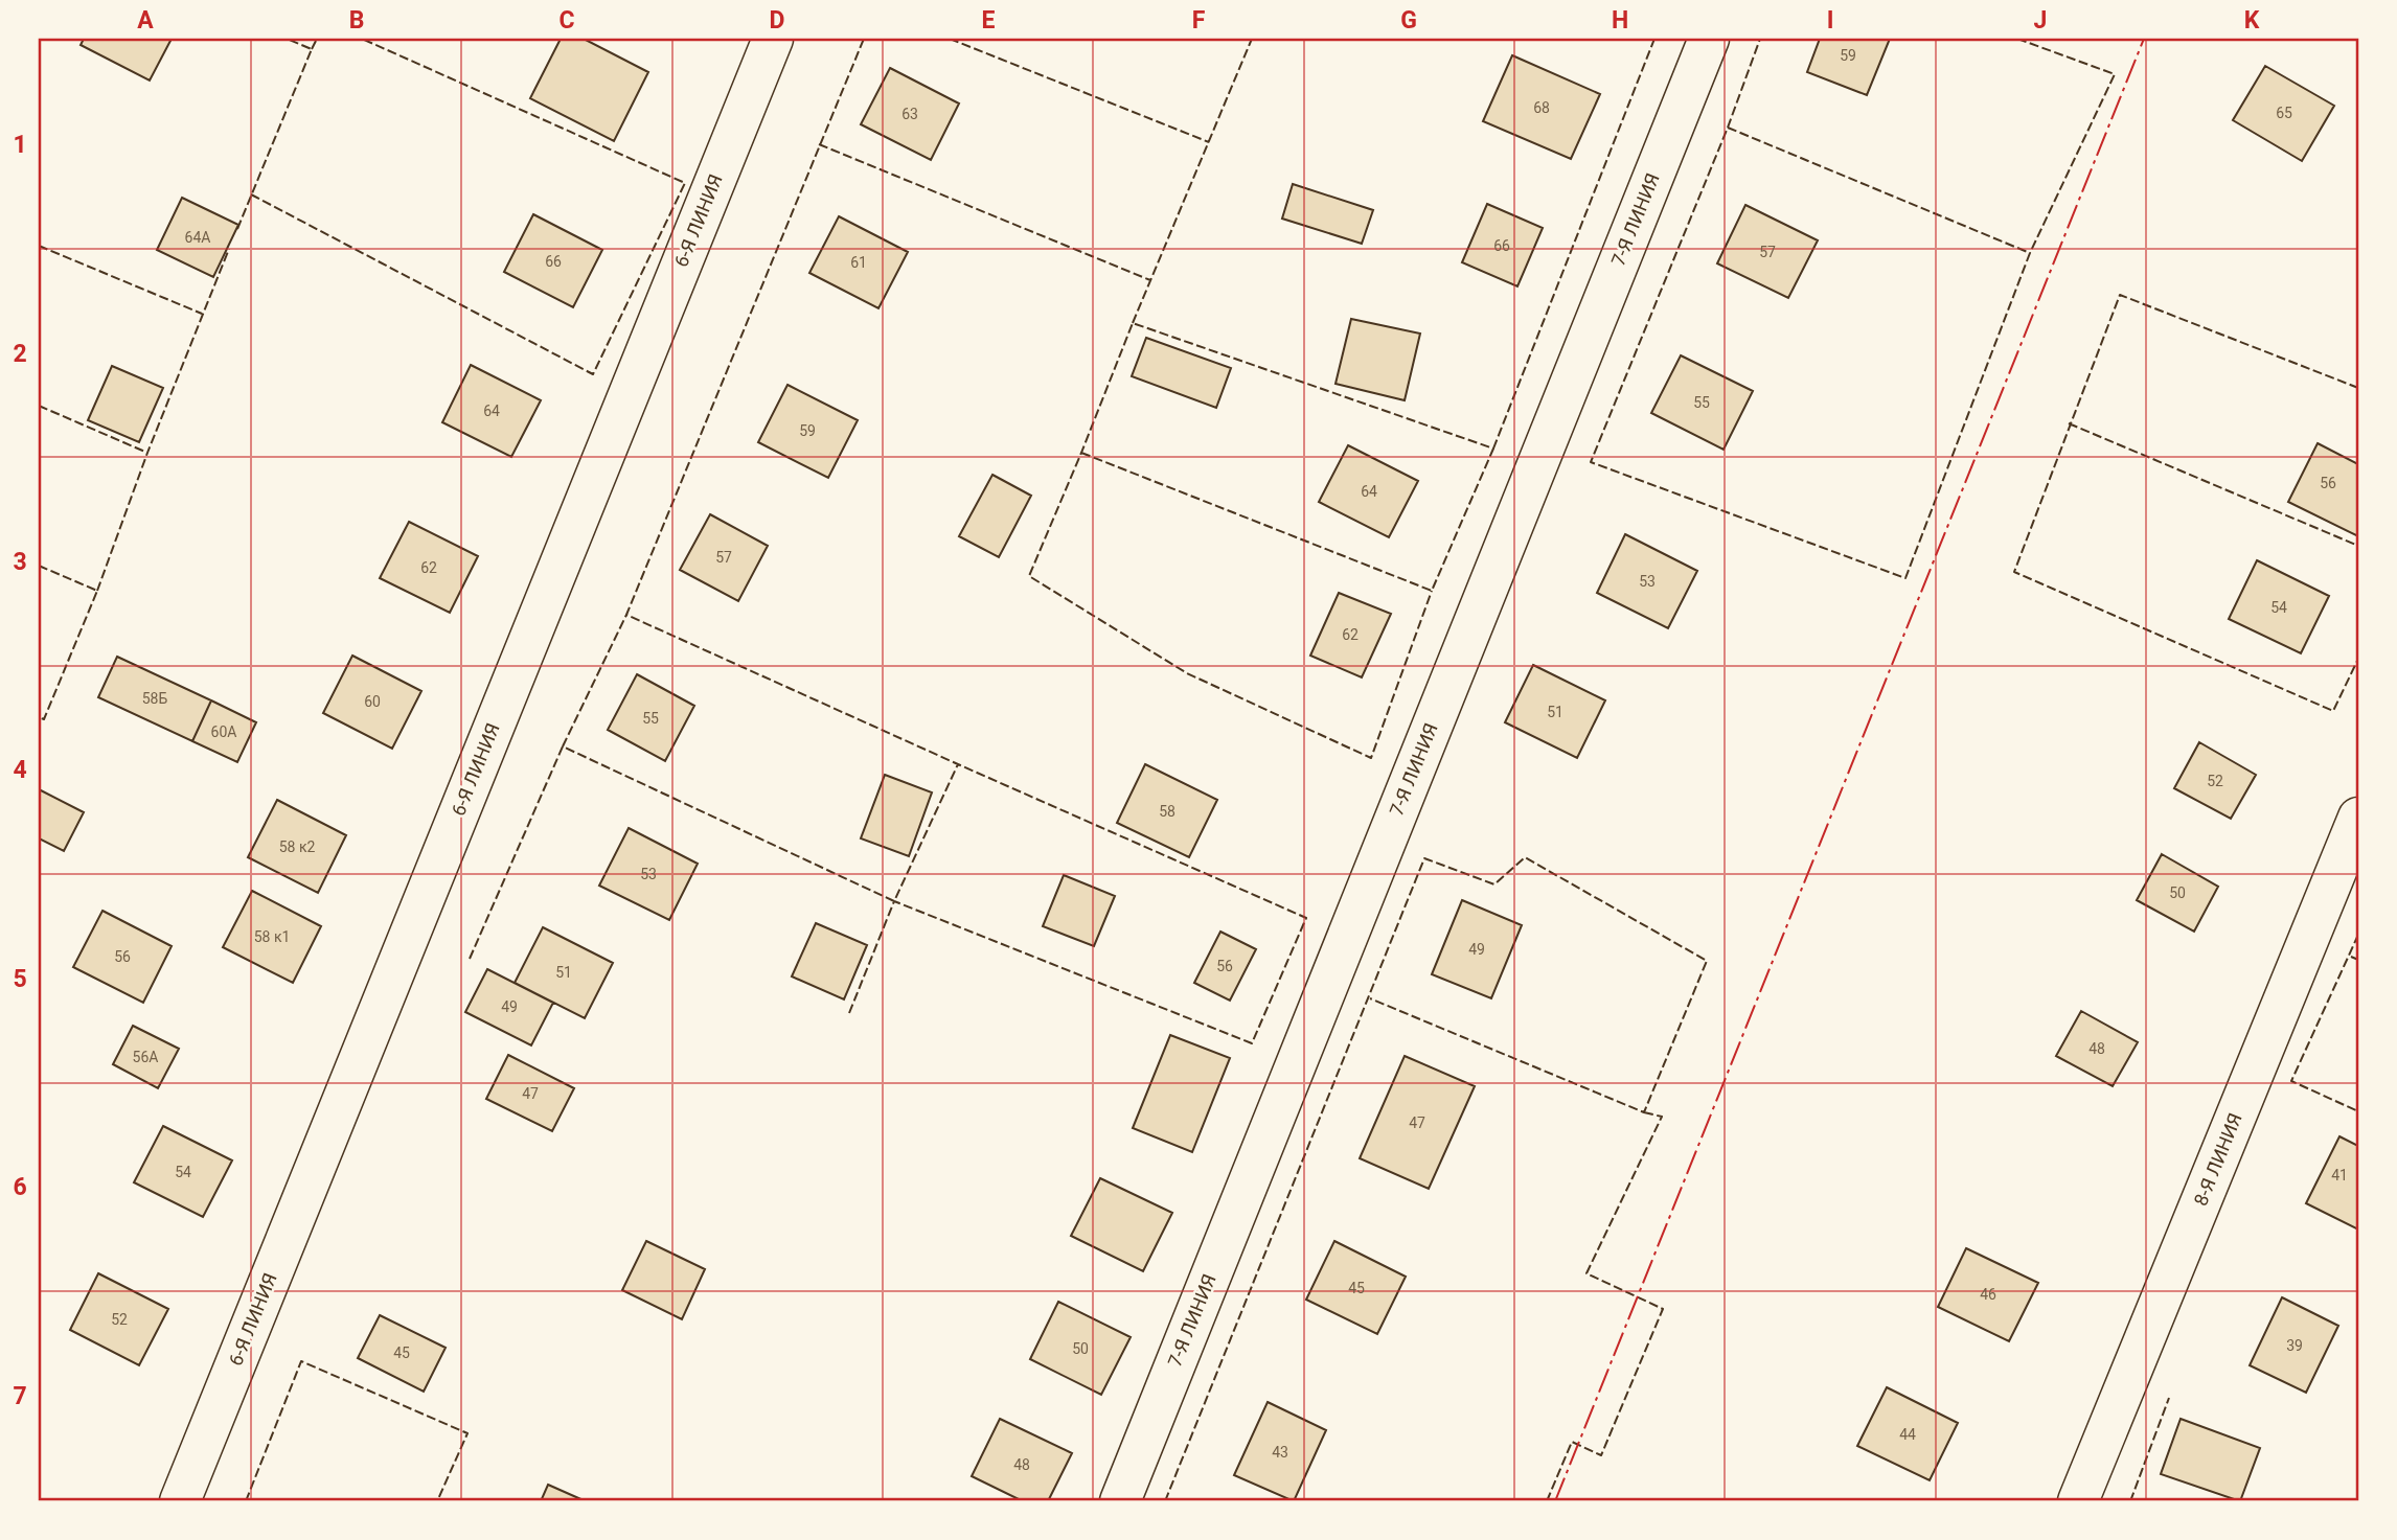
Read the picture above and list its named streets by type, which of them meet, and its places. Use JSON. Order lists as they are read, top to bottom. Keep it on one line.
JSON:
{"streets":{"street":["7-Я ЛИНИЯ","6-Я ЛИНИЯ","8-Я ЛИНИЯ"]},"house_numbers":["59","68","65","63","64А","66","57","66","61","55","64","59","56","64","57","62","53","54","62","58Б","60","51","55","60А","52","58","58 к2","53","50","58 к1","49","56","56","51","49","48","56А","47","47","54","41","45","46","52","39","50","45","44","43","48"],"grid":{"columns":["A","B","C","D","E","F","G","H","I","J","K"],"rows":["1","2","3","4","5","6","7"]}}
